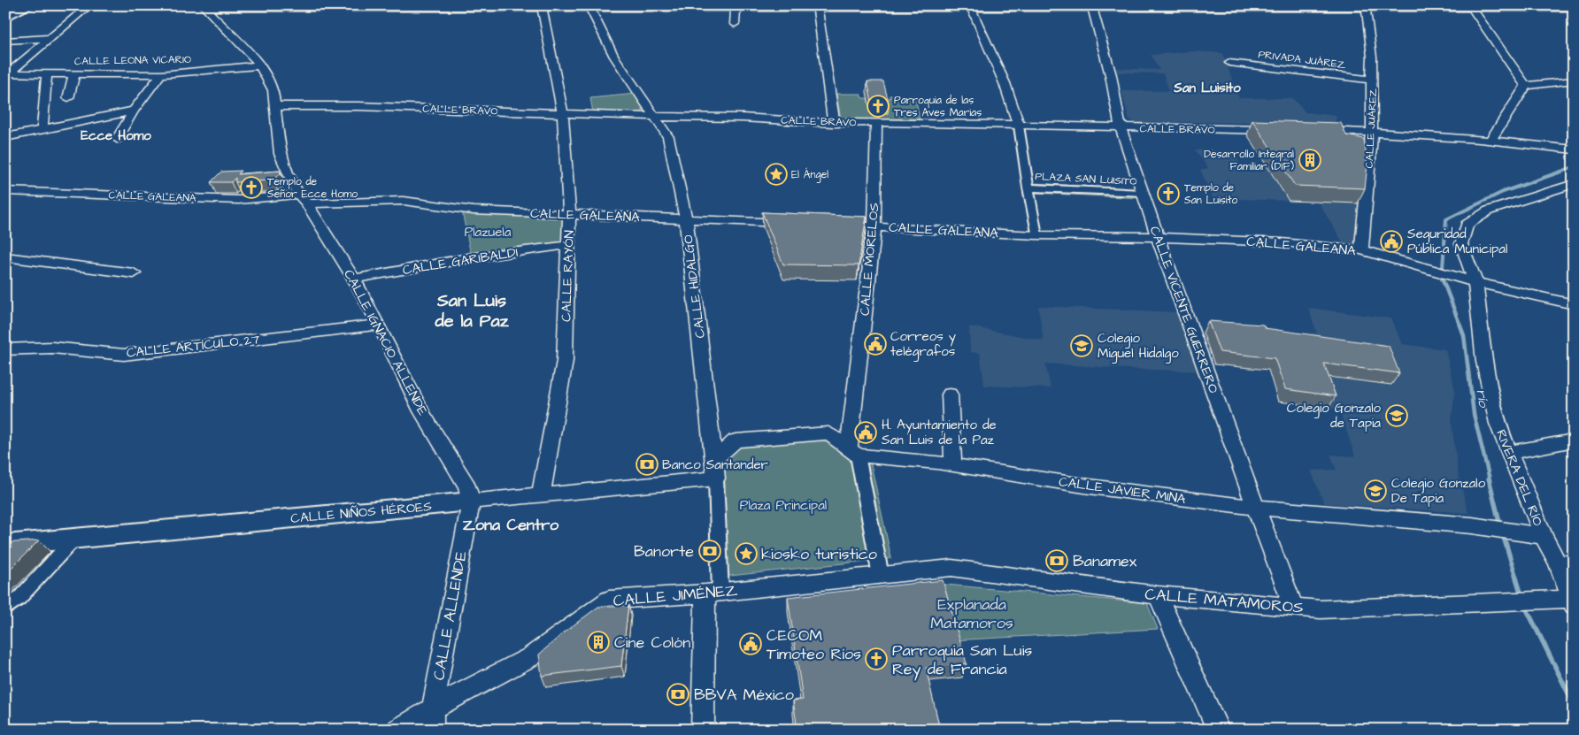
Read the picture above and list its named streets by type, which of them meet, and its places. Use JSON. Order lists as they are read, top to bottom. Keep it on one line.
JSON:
{"streets":{"street":["PRIVADA JUÁREZ","CALLE LEONA VICARIO","CALLE BRAVO","CALLE JUÁREZ","PLAZA SAN LUISITO","CALLE GALEANA","CALLE MORELOS","CALLE GARIBALDI","CALLE RAYÓN","CALLE HIDALGO","CALLE VICENTE GUERRERO","CALLE IGNACIO ALLENDE","CALLE ARTÍCULO 27","RIVERA DEL RÍO","CALLE JAVIER MINA","CALLE NIÑOS HÉROES","CALLE JIMÉNEZ","CALLE MATAMOROS","CALLE ALLENDE"]},"crossings":[["PRIVADA JUÁREZ","CALLE JUÁREZ"],["CALLE LEONA VICARIO","CALLE IGNACIO ALLENDE"],["CALLE BRAVO","CALLE MORELOS"],["CALLE BRAVO","CALLE RAYÓN"],["CALLE BRAVO","CALLE HIDALGO"],["CALLE BRAVO","CALLE VICENTE GUERRERO"],["CALLE BRAVO","CALLE IGNACIO ALLENDE"],["CALLE JUÁREZ","CALLE GALEANA"],["PLAZA SAN LUISITO","CALLE VICENTE GUERRERO"],["CALLE GALEANA","CALLE MORELOS"],["CALLE GALEANA","CALLE RAYÓN"],["CALLE GALEANA","CALLE HIDALGO"],["CALLE GALEANA","CALLE VICENTE GUERRERO"],["CALLE GALEANA","CALLE IGNACIO ALLENDE"],["CALLE GALEANA","RIVERA DEL RÍO"],["CALLE MORELOS","CALLE JAVIER MINA"],["CALLE GARIBALDI","CALLE RAYÓN"],["CALLE GARIBALDI","CALLE IGNACIO ALLENDE"],["CALLE RAYÓN","CALLE NIÑOS HÉROES"],["CALLE HIDALGO","CALLE NIÑOS HÉROES"],["CALLE HIDALGO","CALLE JIMÉNEZ"],["CALLE VICENTE GUERRERO","CALLE JAVIER MINA"],["CALLE VICENTE GUERRERO","CALLE MATAMOROS"],["CALLE IGNACIO ALLENDE","CALLE ARTÍCULO 27"],["CALLE IGNACIO ALLENDE","CALLE NIÑOS HÉROES"],["CALLE IGNACIO ALLENDE","CALLE ALLENDE"],["RIVERA DEL RÍO","CALLE JAVIER MINA"],["RIVERA DEL RÍO","CALLE MATAMOROS"],["CALLE NIÑOS HÉROES","CALLE ALLENDE"],["CALLE JIMÉNEZ","CALLE MATAMOROS"],["CALLE JIMÉNEZ","CALLE ALLENDE"]],"districts":["San Luisito","Ecce Homo","San Luis de la Paz","Zona Centro"],"water":["río"],"parks":["Plazuela","Plaza Principal","Explanada Matamoros"],"places":{"church":["Parroquia de las Tres Aves Marias","Templo de Señor Ecce Homo","Templo de San Luisito","Parroquia San Luis Rey de Francia"],"building":["Desarrollo Integral Familiar (DIF)","Cine Colón"],"place":["El Ángel","kiosko turistico"],"public building":["Seguridad Pública Municipal","Correos y telégrafos","H. Ayuntamiento de San Luis de la Paz","CECOM Timoteo Ríos"],"school or university":["Colegio Miguel Hidalgo","Colegio Gonzalo de Tapia","Colegio Gonzalo De Tapia"],"bank":["Banco Santander","Banorte","Banamex","BBVA México"]}}
